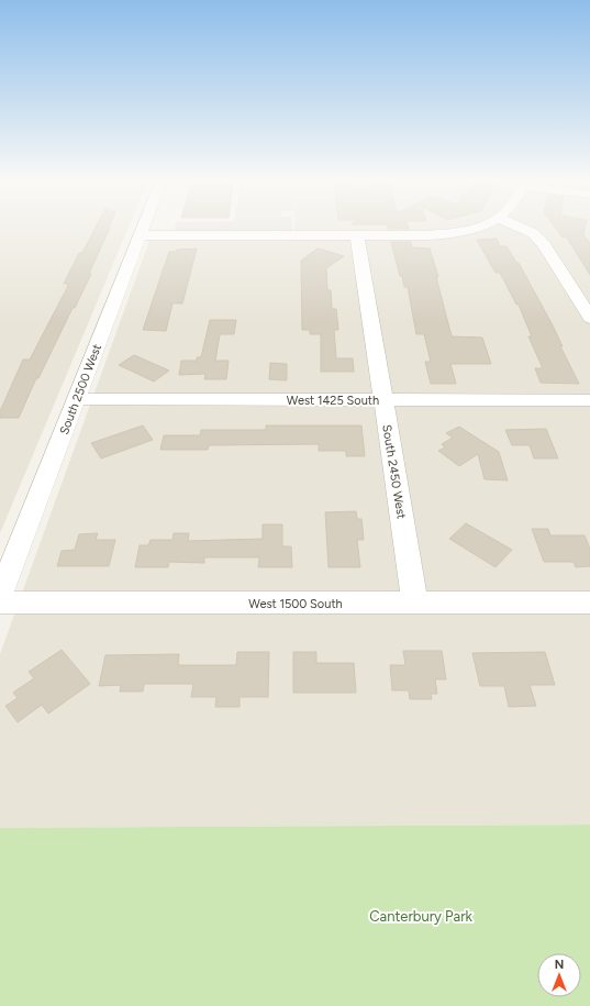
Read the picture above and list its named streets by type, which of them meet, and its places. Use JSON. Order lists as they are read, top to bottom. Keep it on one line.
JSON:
{"streets":{"street":["South 2500 West","West 1425 South","South 2450 West","West 1500 South"]},"crossings":[["South 2500 West","West 1425 South"],["West 1425 South","South 2450 West"],["South 2450 West","West 1500 South"]],"parks":["Canterbury Park"],"north":"top"}
